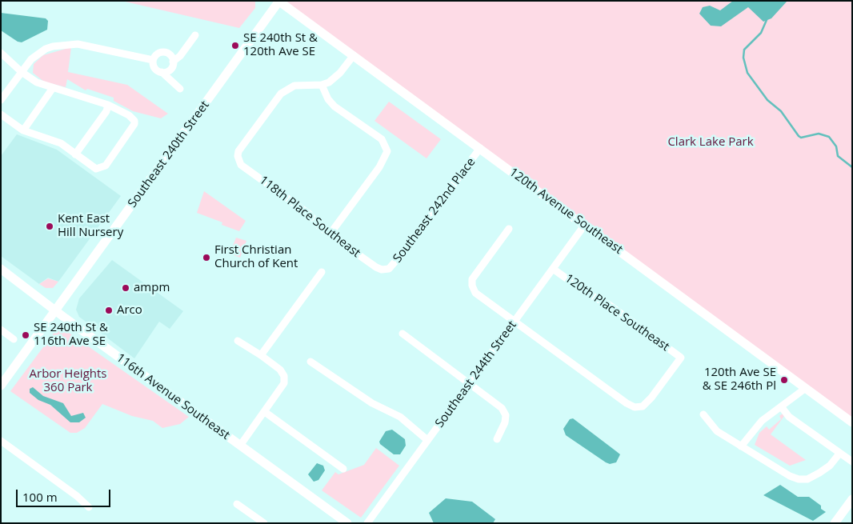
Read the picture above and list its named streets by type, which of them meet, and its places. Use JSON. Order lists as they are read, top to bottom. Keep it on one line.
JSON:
{"streets":{"main road":["Southeast 240th Street","120th Avenue Southeast","116th Avenue Southeast"],"street":["Southeast 242nd Place","118th Place Southeast","120th Place Southeast","Southeast 244th Street"]},"crossings":[["Southeast 240th Street","120th Avenue Southeast"],["Southeast 240th Street","116th Avenue Southeast"],["Southeast 242nd Place","120th Avenue Southeast"],["Southeast 242nd Place","118th Place Southeast"],["120th Avenue Southeast","Southeast 244th Street"],["120th Place Southeast","Southeast 244th Street"]],"parks":["Clark Lake Park","Arbor Heights 360 Park"],"places":["SE 240th St & 120th Ave SE","Kent East Hill Nursery","First Christian Church of Kent","ampm","Arco","SE 240th St & 116th Ave SE","120th Ave SE & SE 246th Pl"],"scale_bar":"100 m"}
